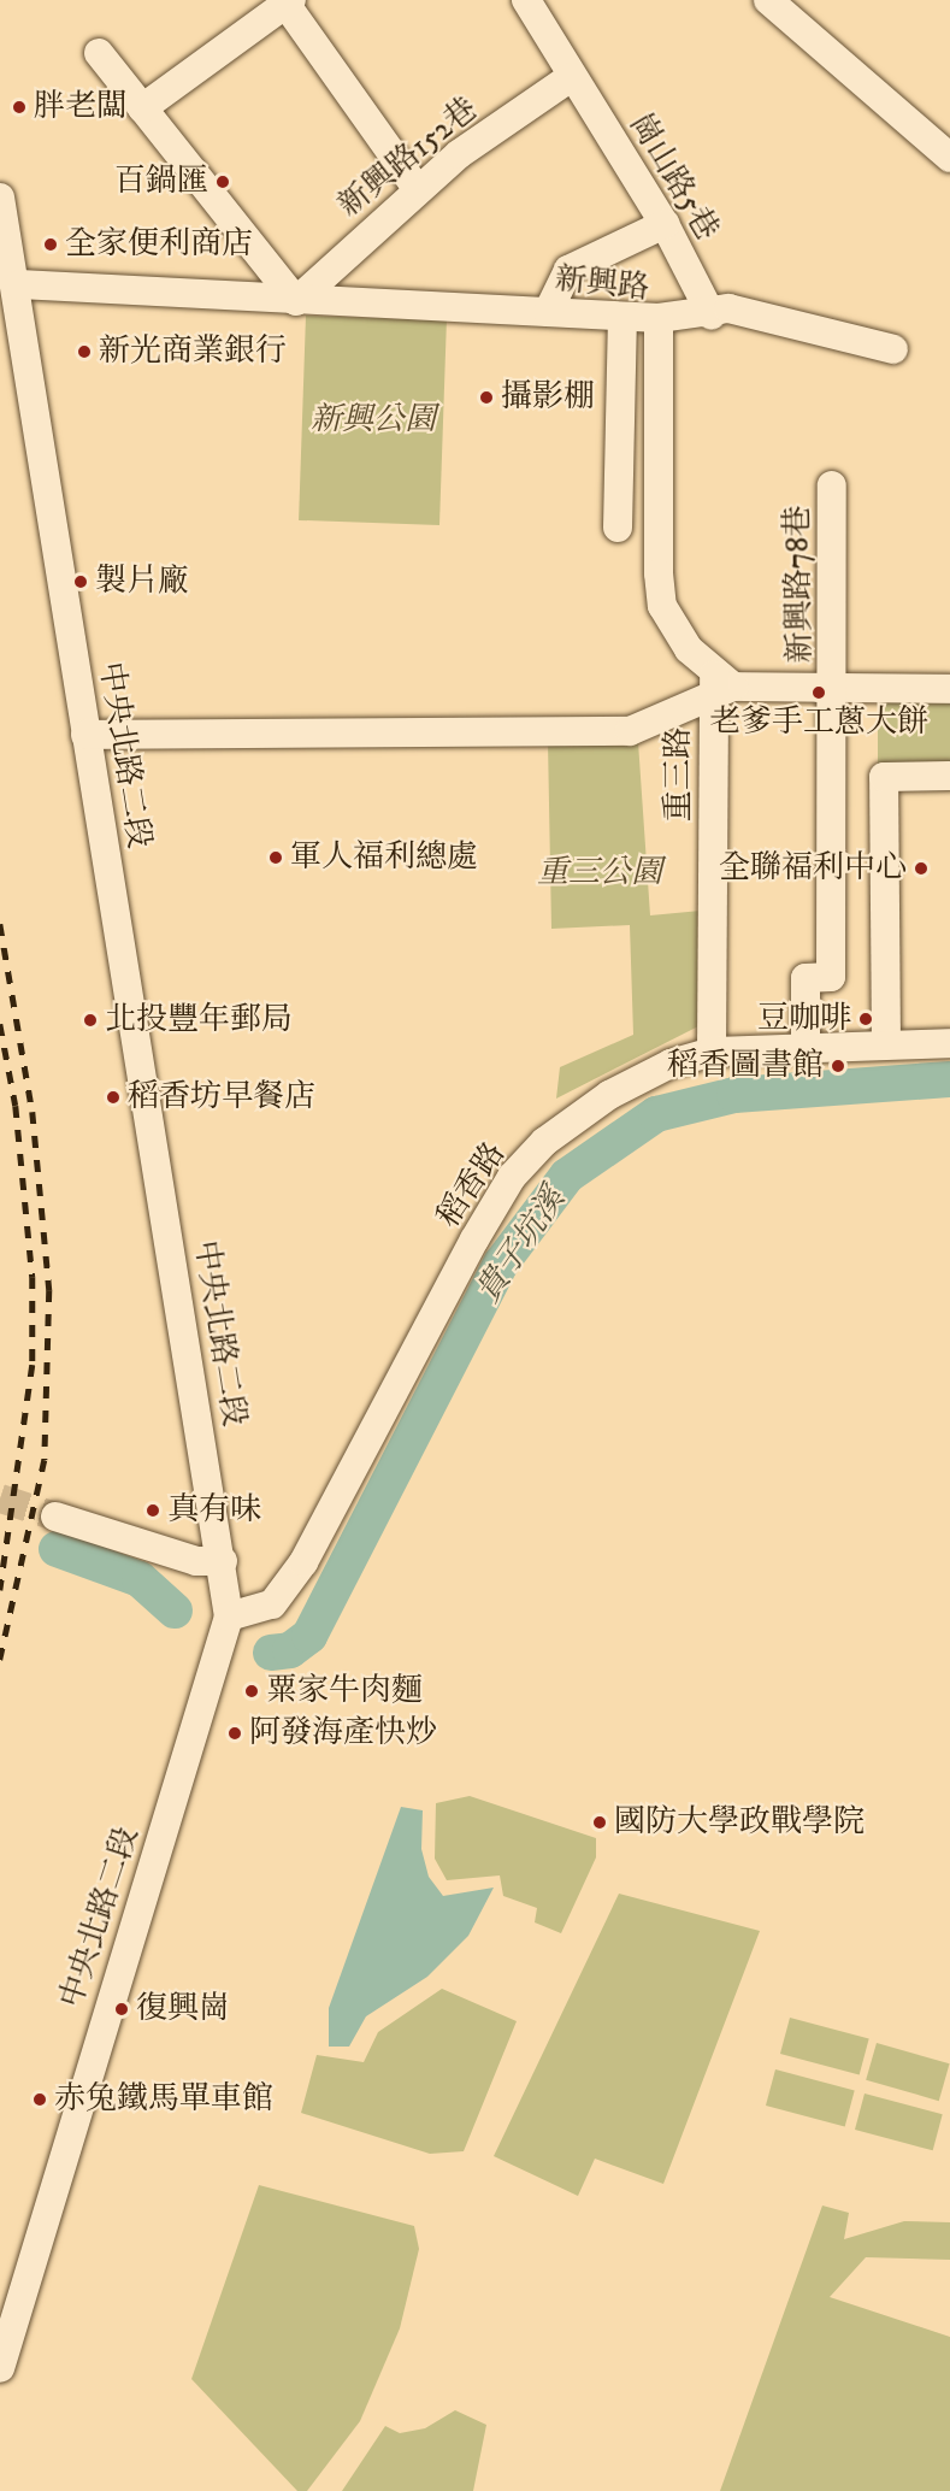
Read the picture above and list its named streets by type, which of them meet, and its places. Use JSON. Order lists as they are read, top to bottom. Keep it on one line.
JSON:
{"streets":{"street":["新興路152巷","崗山路5巷","新興路","新興路78巷","中央北路二段","重三路","稻香路"]},"crossings":[["新興路152巷","崗山路5巷"],["新興路152巷","新興路"],["新興路","中央北路二段"],["新興路","重三路"],["新興路78巷","稻香路"],["中央北路二段","稻香路"],["重三路","稻香路"]],"water":["貴子坑溪"],"parks":["新興公園","重三公園"],"places":["胖老闆","百鍋匯","全家便利商店","新光商業銀行","攝影棚","製片廠","老爹手工蔥大餅","軍人福利總處","全聯福利中心","豆咖啡","北投豐年郵局","稻香圖書館","稻香坊早餐店","真有味","粟家牛肉麵","阿發海產快炒","國防大學政戰學院","復興崗","赤兔鐵馬單車館"]}
